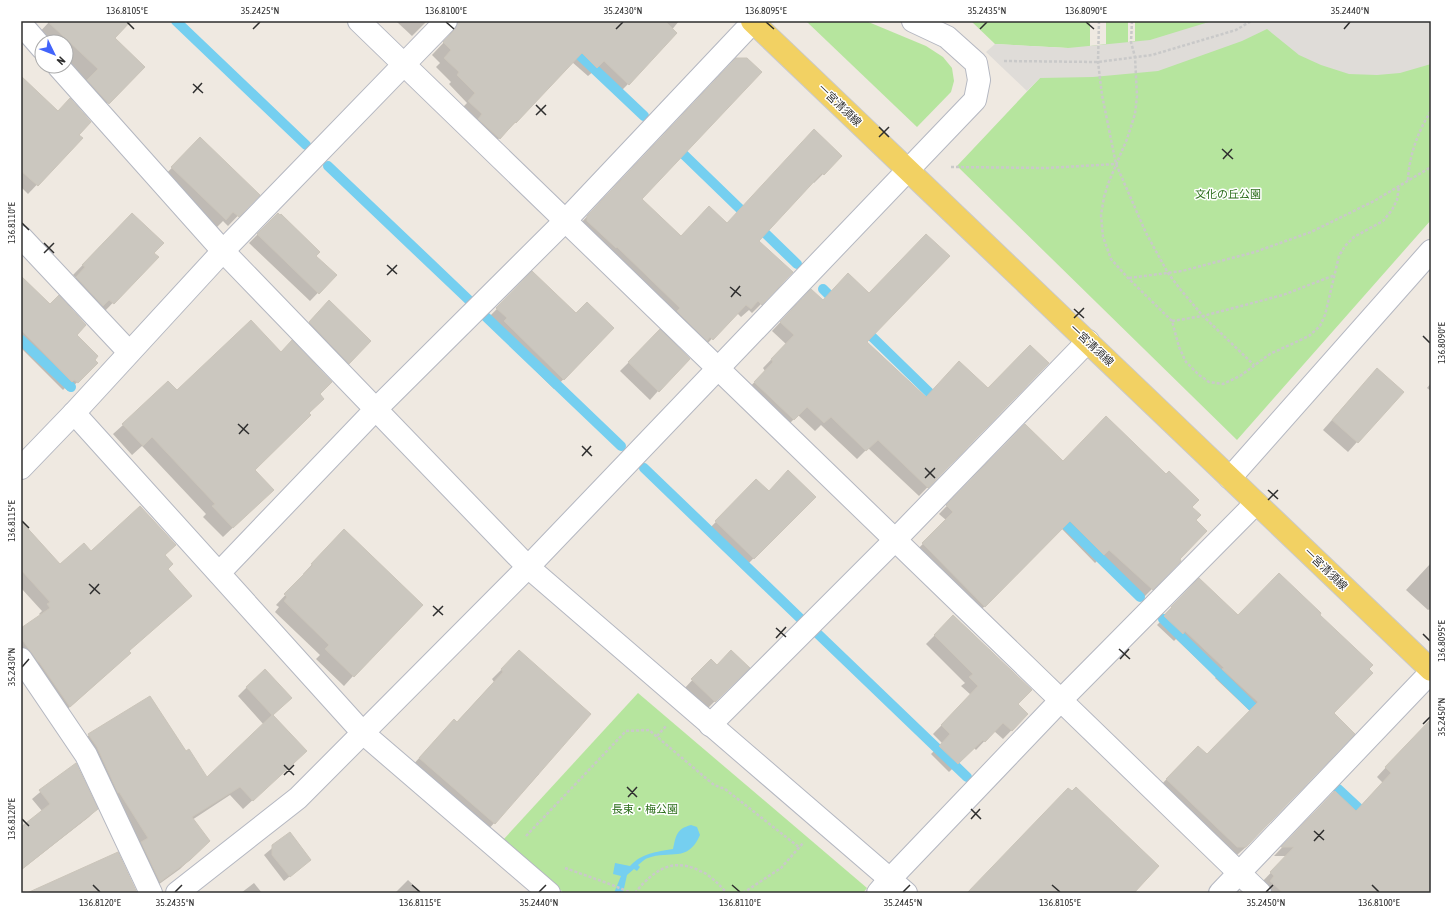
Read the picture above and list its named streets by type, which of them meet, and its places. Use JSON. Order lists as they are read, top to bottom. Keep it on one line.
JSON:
{"streets":{"main road":["一宮清須線"]},"parks":["文化の丘公園","長束・梅公園"],"north":"bottom right","coordinates":["136.8105°E","35.2425°N","136.8100°E","35.2430°N","136.8095°E","35.2435°N","136.8090°E","35.2440°N","136.8110°E","136.8115°E","35.2450°N","136.8120°E","35.2445°N"]}
